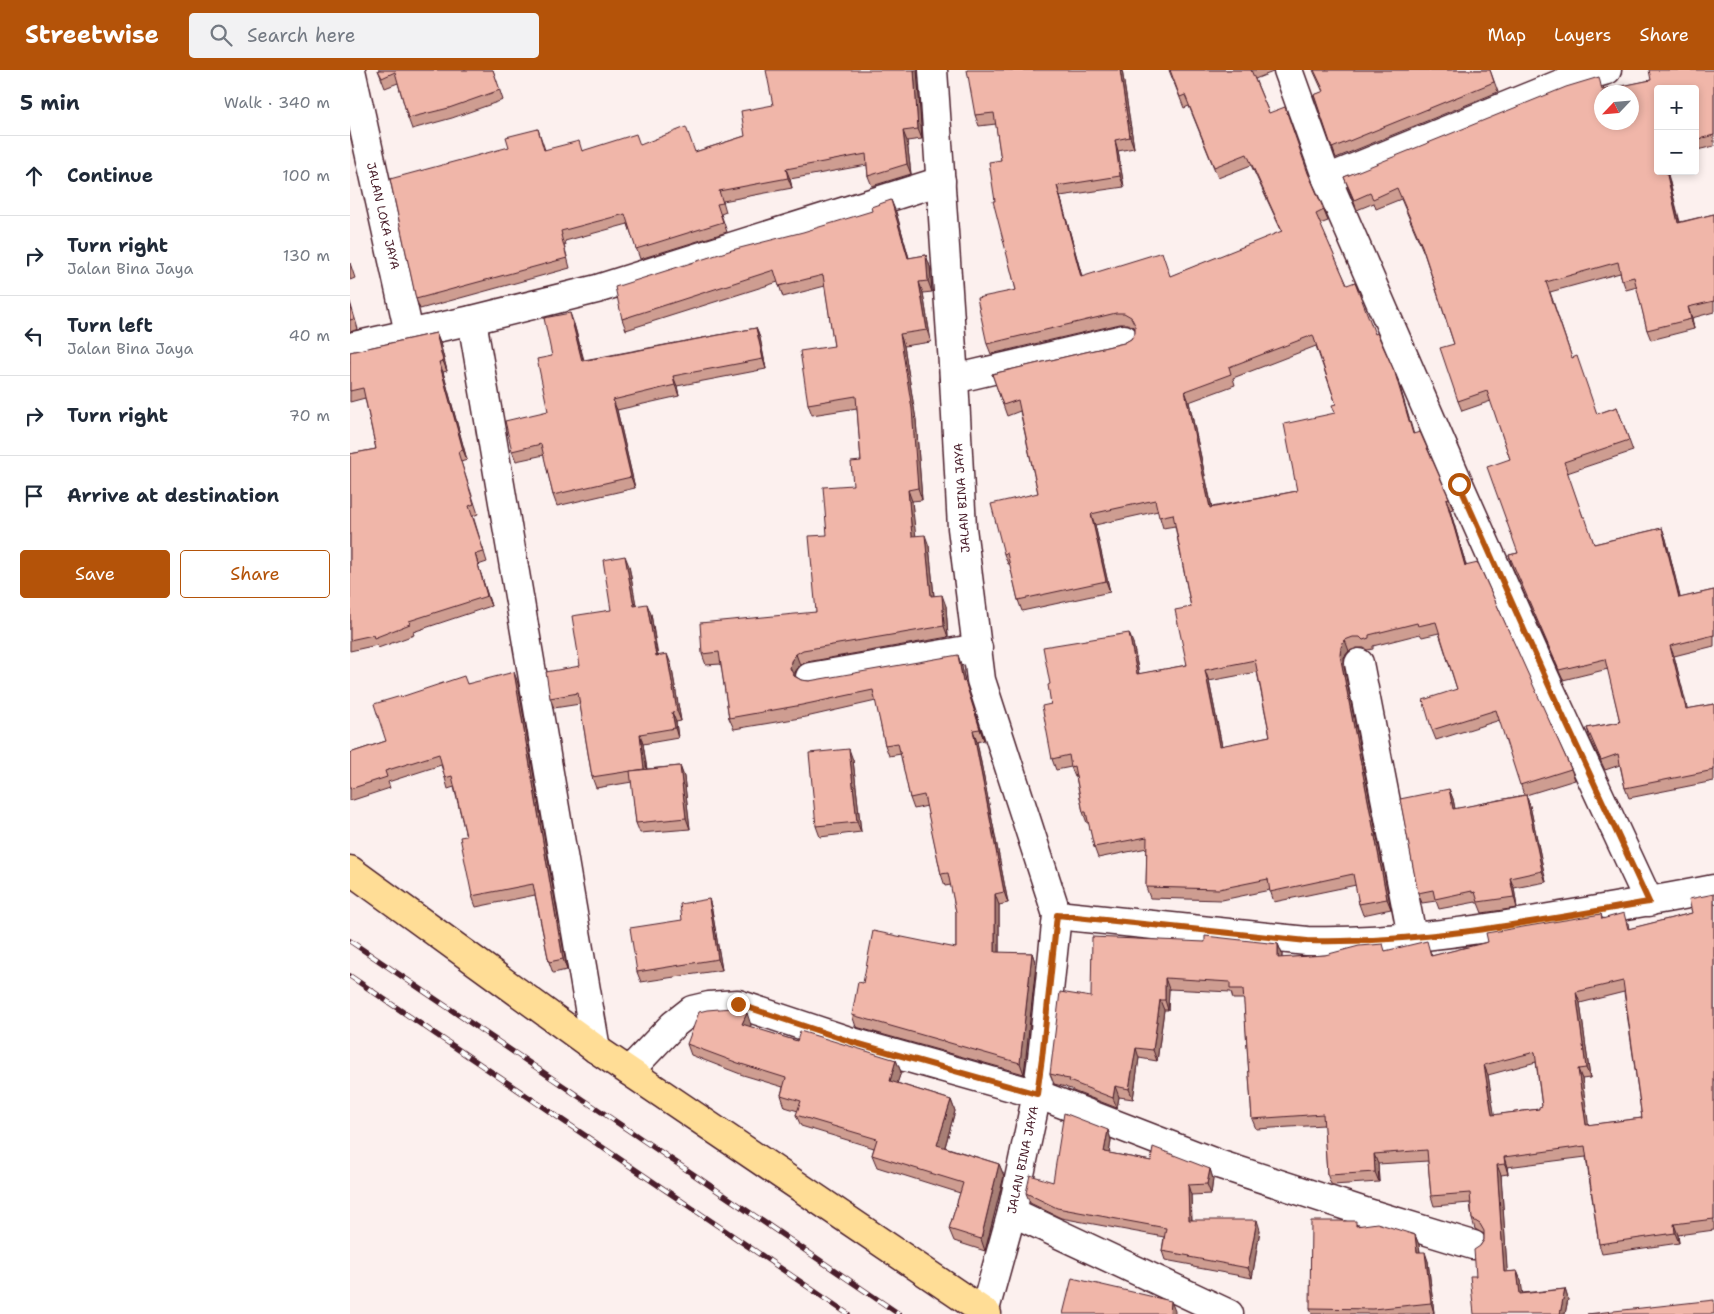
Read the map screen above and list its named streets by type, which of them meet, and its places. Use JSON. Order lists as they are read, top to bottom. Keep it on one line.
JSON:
{"streets":{"street":["JALAN LOKA JAYA","JALAN BINA JAYA"]},"north":"bottom left","page":{"header":"Streetwise","search":"Search here","nav":["Map","Layers","Share"],"heading":["5 min","Walk · 340 m"],"map_buttons":["+","−"],"list":[["Continue","100 m"],["Turn right","Jalan Bina Jaya","130 m"],["Turn left","Jalan Bina Jaya","40 m"],["Turn right","70 m"],"Arrive at destination"],"buttons":["Save","Share"]}}
